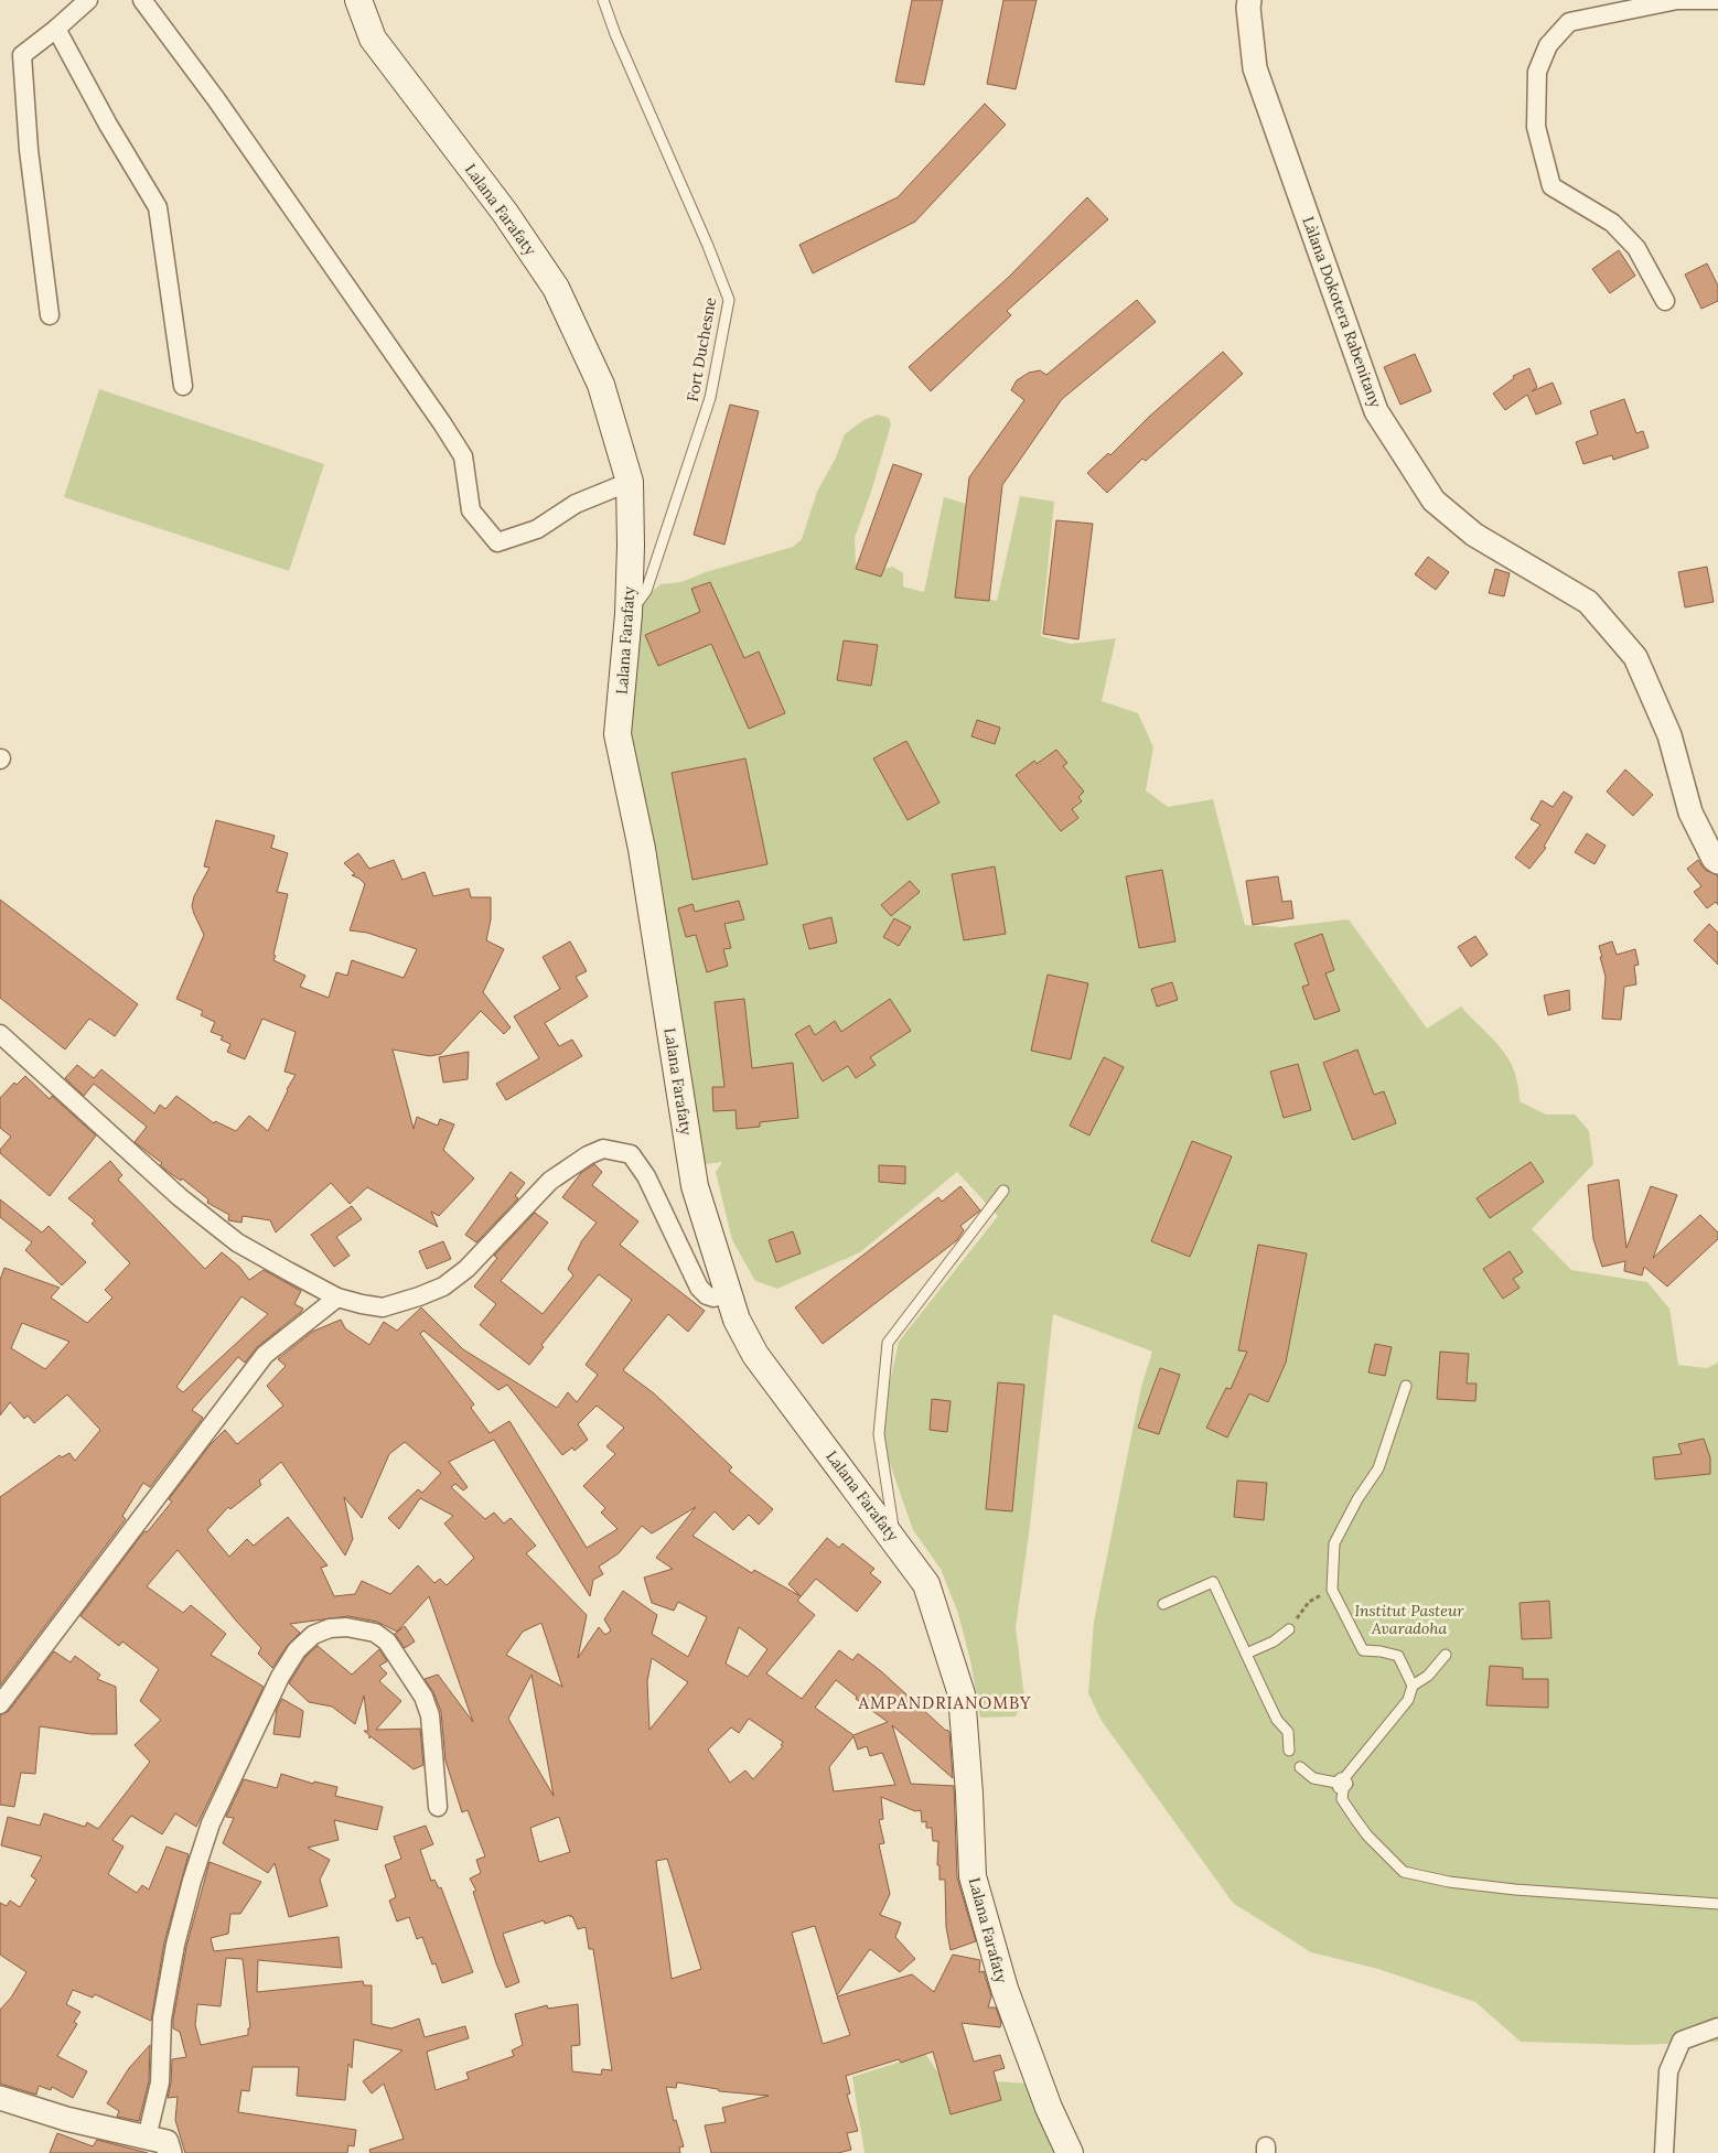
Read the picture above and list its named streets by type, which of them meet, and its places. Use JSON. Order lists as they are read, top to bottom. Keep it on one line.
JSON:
{"streets":{"main road":["Lalana Farafaty"],"street":["Làlana Dokotera Rabenitany"],"lane":["Fort Duchesne"]},"crossings":[["Lalana Farafaty","Fort Duchesne"]],"districts":["AMPANDRIANOMBY"],"parks":["Institut Pasteur Avaradoha"]}
